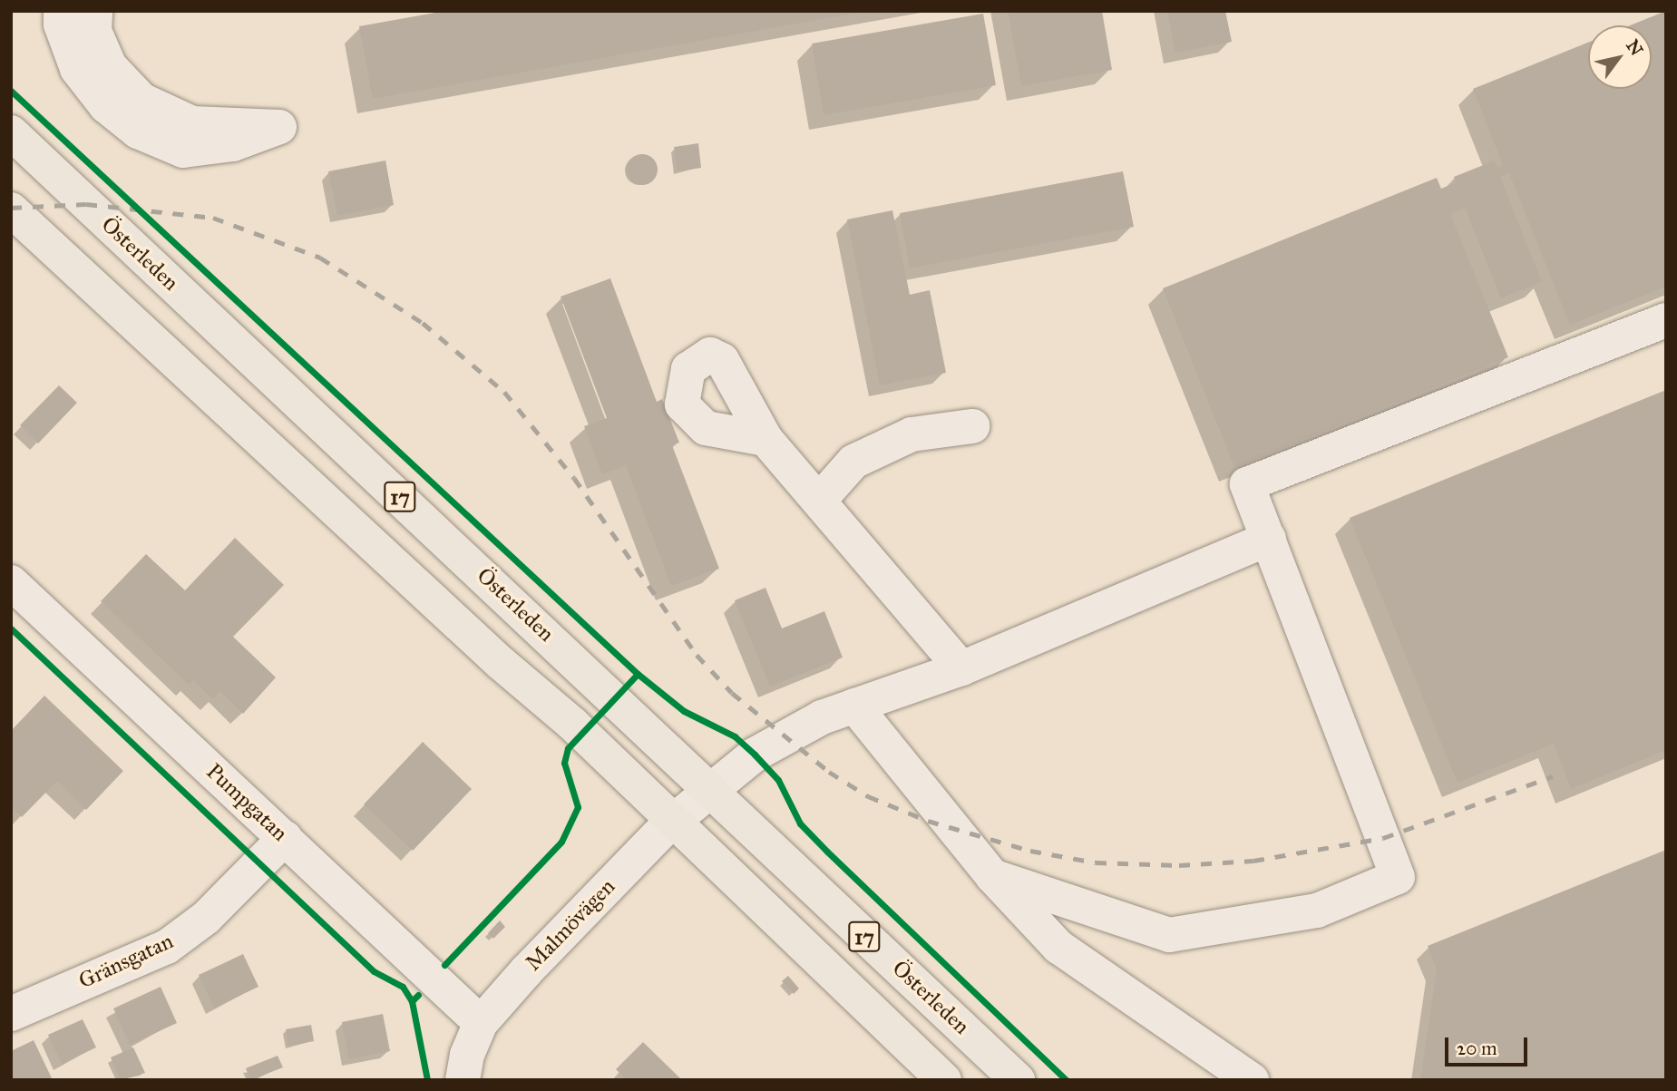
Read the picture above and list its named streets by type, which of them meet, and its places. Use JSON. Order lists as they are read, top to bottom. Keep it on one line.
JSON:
{"streets":{"main road":["Österleden","17"],"street":["Pumpgatan","Malmövägen","Gränsgatan"]},"crossings":[["Österleden","Malmövägen"],["17","Malmövägen"],["Pumpgatan","Malmövägen"],["Pumpgatan","Gränsgatan"]],"scale_bar":"20 m","north":"top right"}
